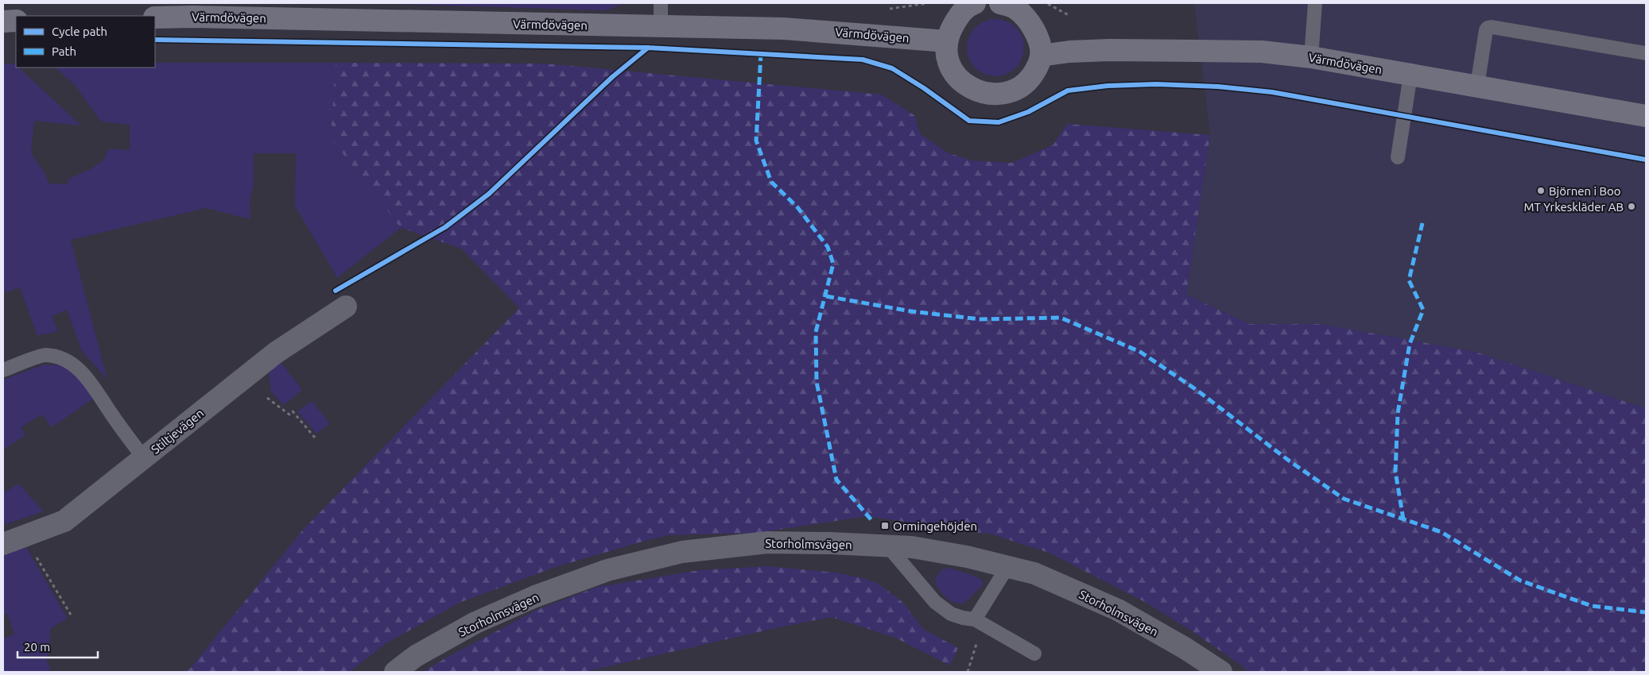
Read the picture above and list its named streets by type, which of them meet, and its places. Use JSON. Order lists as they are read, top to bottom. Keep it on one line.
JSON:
{"streets":{"main road":["Värmdövägen"],"street":["Stiltjevägen","Storholmsvägen"]},"places":{"other":["Björnen i Boo","MT Yrkeskläder AB"],"transit":["Ormingehöjden"]},"legend":["Cycle path","Path"],"scale_bar":"20 m"}
